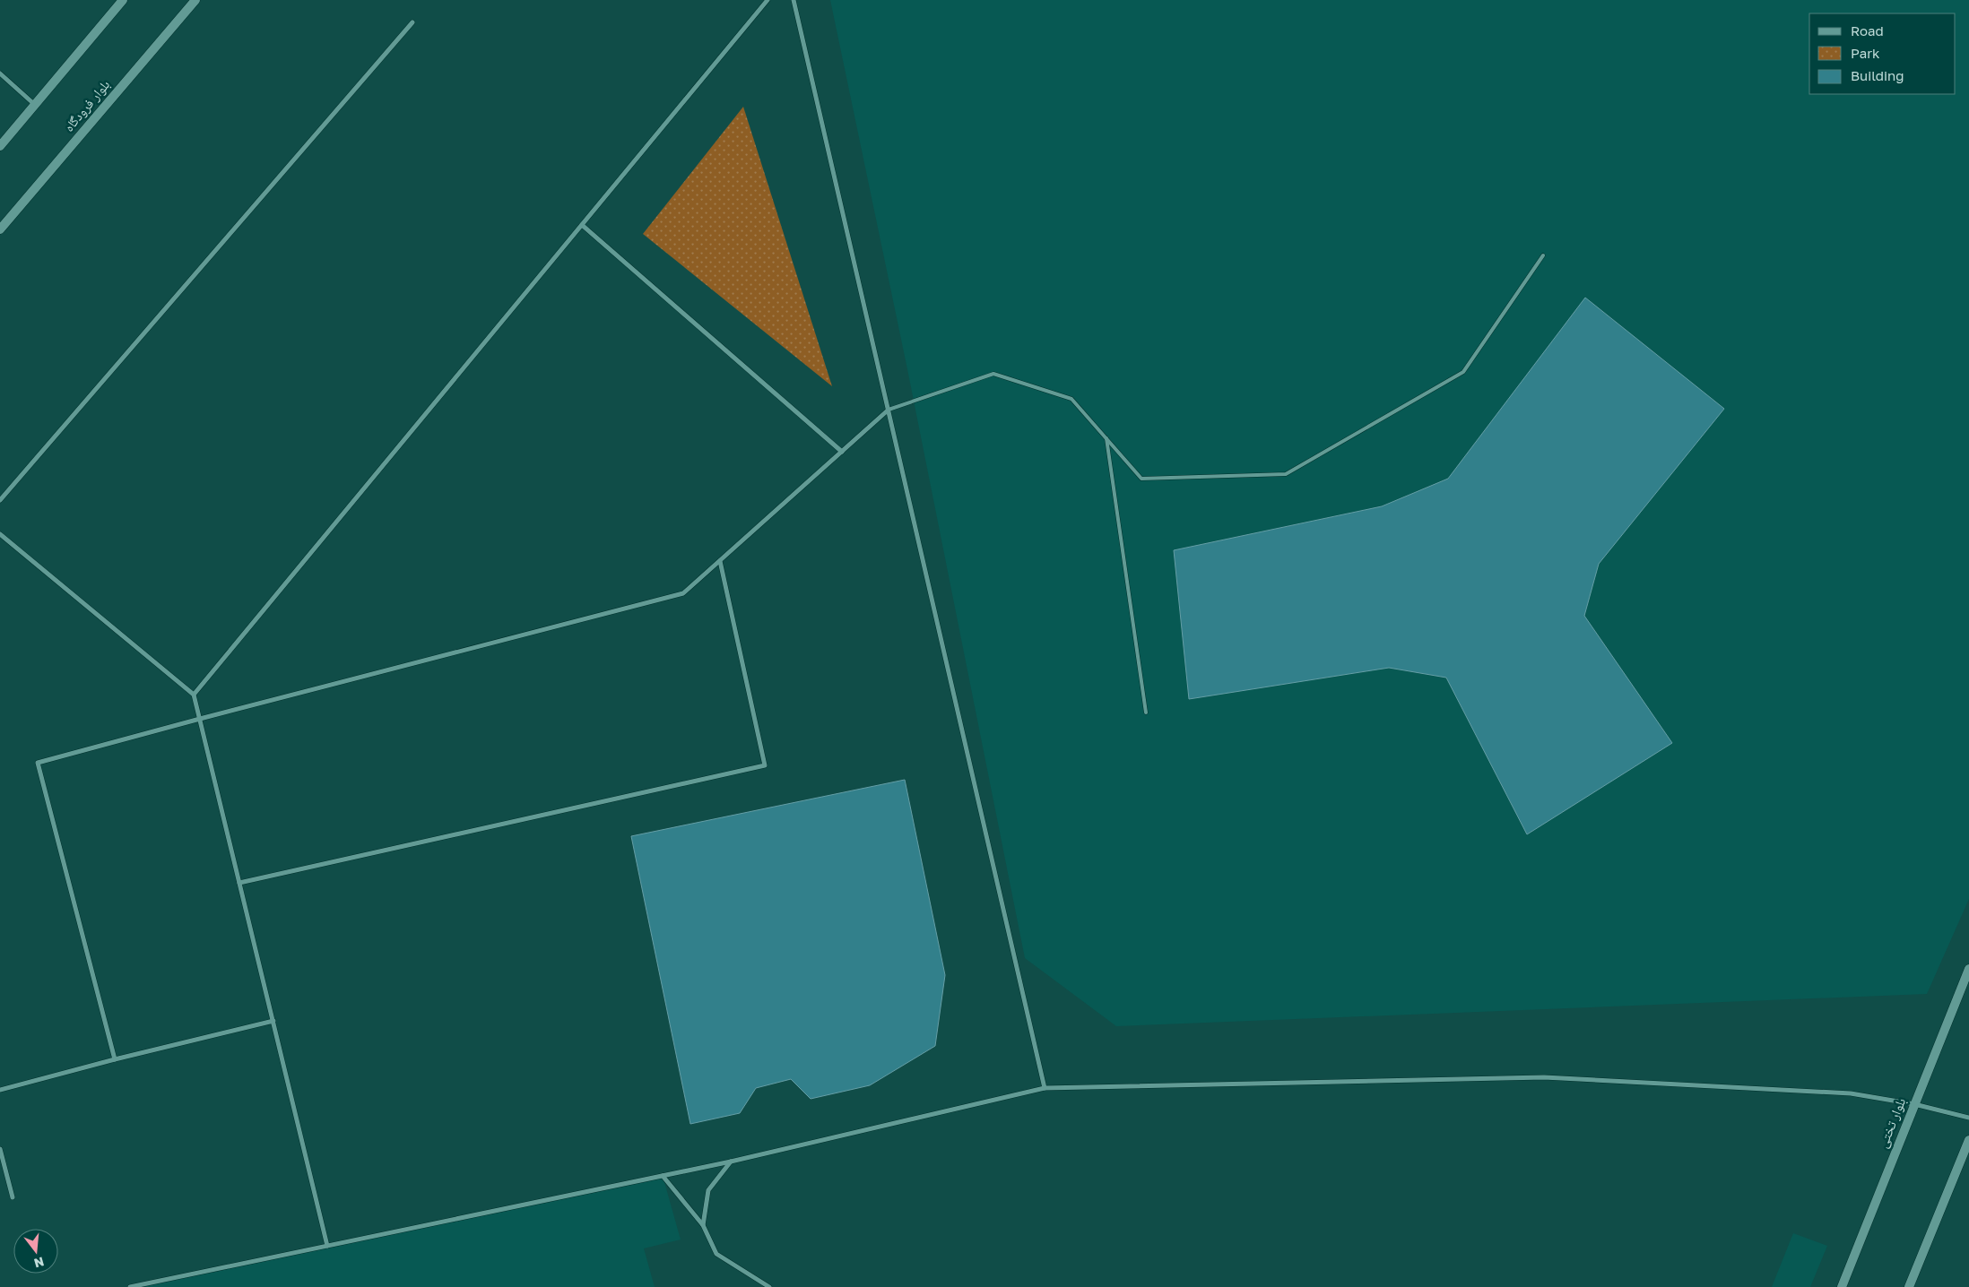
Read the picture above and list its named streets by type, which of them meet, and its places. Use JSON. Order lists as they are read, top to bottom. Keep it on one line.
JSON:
{"streets":{"street":["بلوار فرودگاه","بلوار تختی"]},"legend":["Road","Park","Building"],"north":"bottom"}
